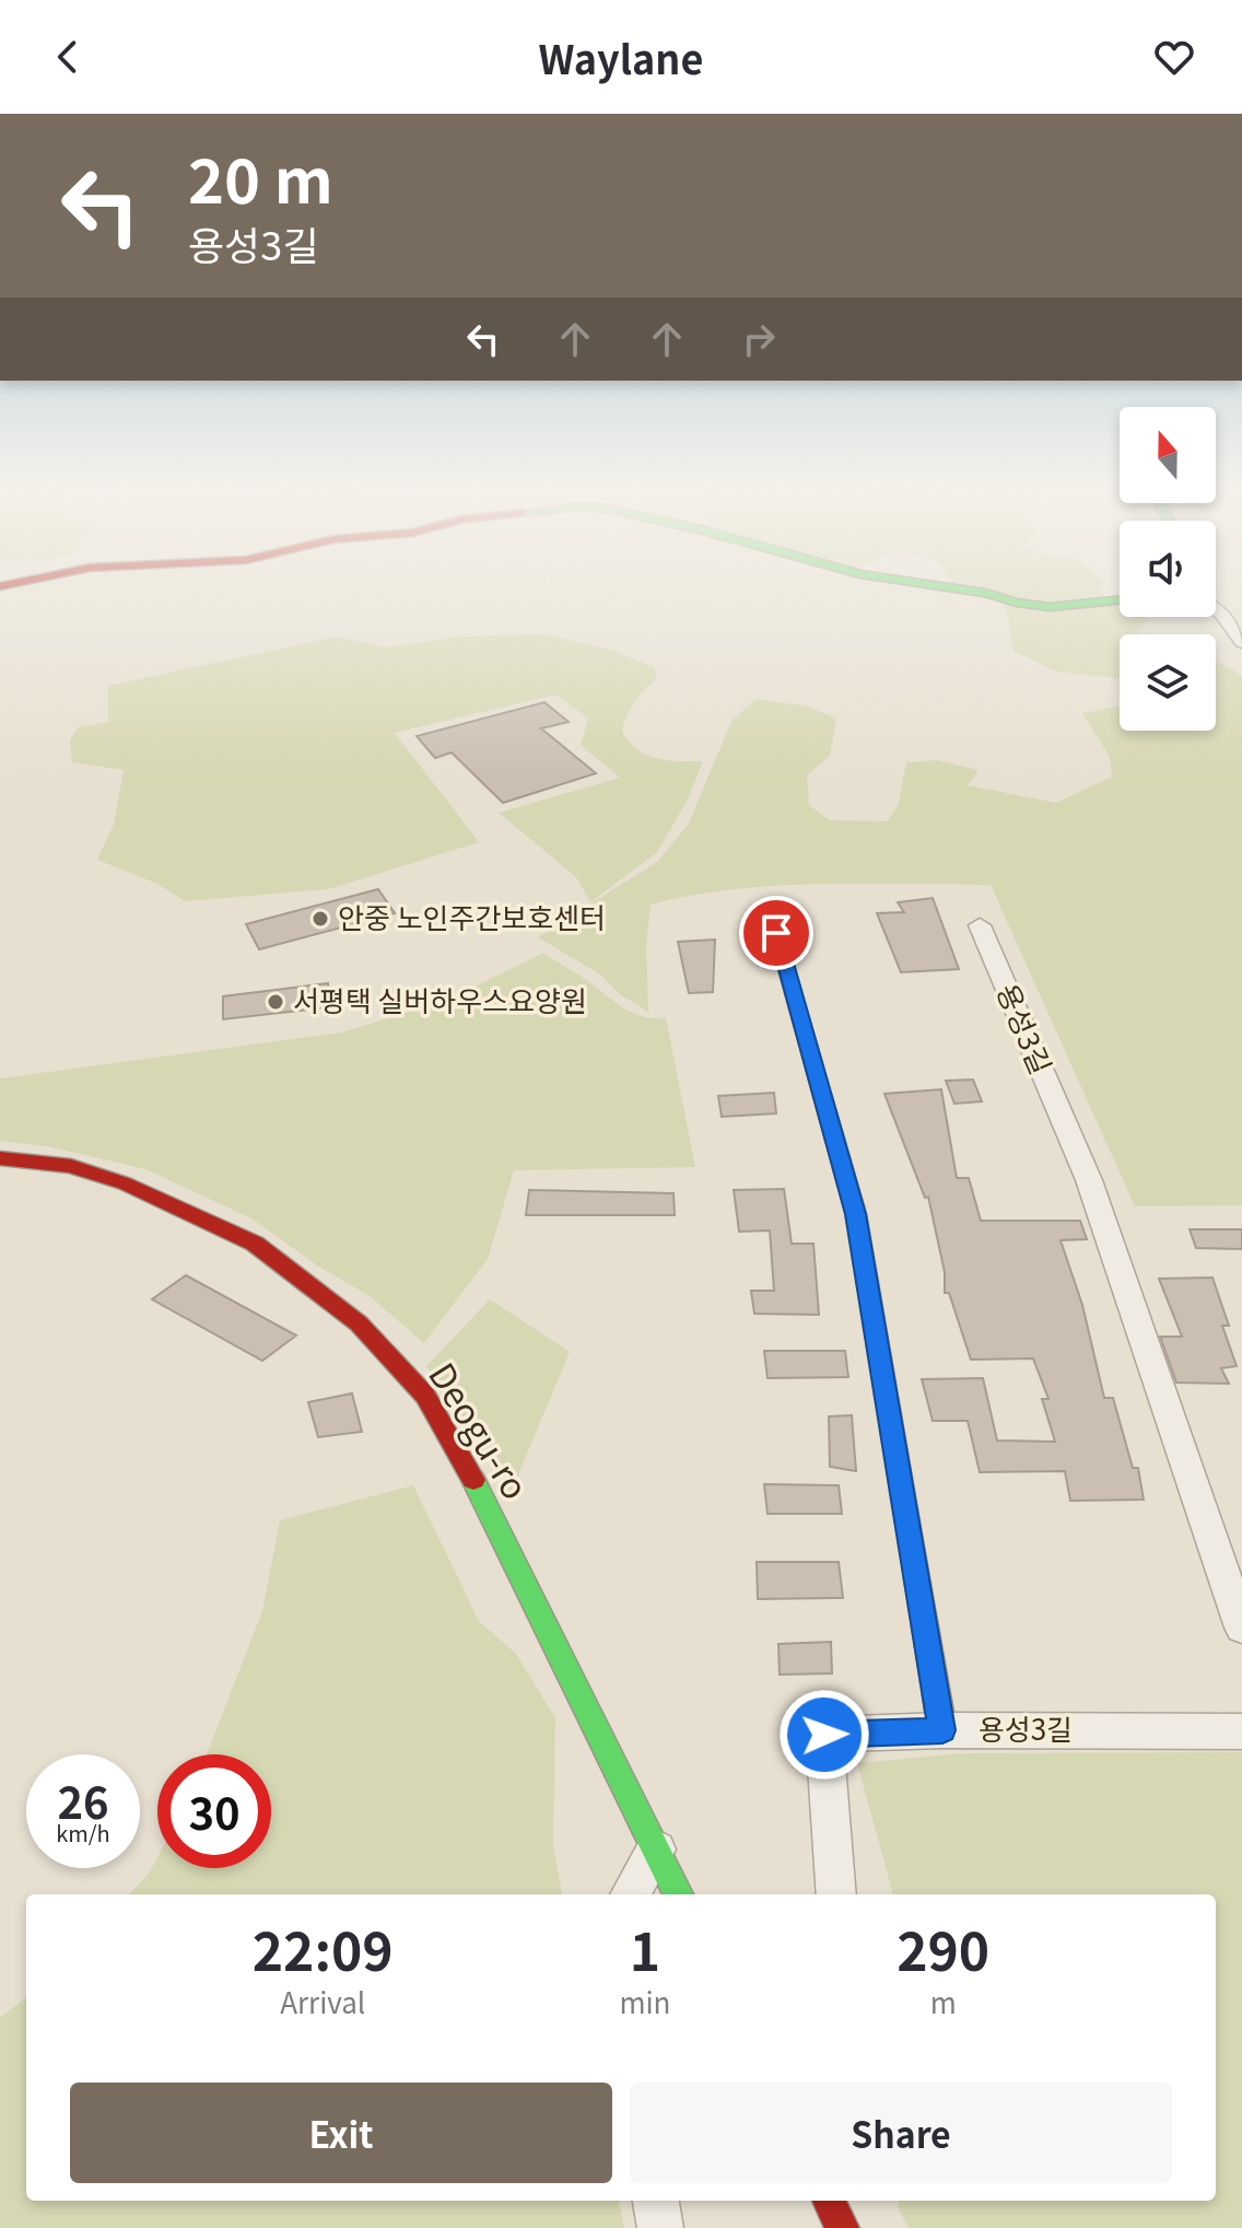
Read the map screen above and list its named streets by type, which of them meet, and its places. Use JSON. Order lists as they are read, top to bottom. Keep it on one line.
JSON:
{"streets":{"street":["용성3길","Deogu-ro"]},"places":["안중 노인주간보호센터","서평택 실버하우스요양원"],"north":"top","page":{"header":"Waylane","turn":["20 m","용성3길"],"speed":"26 km/h","limit":"30","eta":["22:09","Arrival","1","min","290","m"],"buttons":["Exit","Share"]}}
